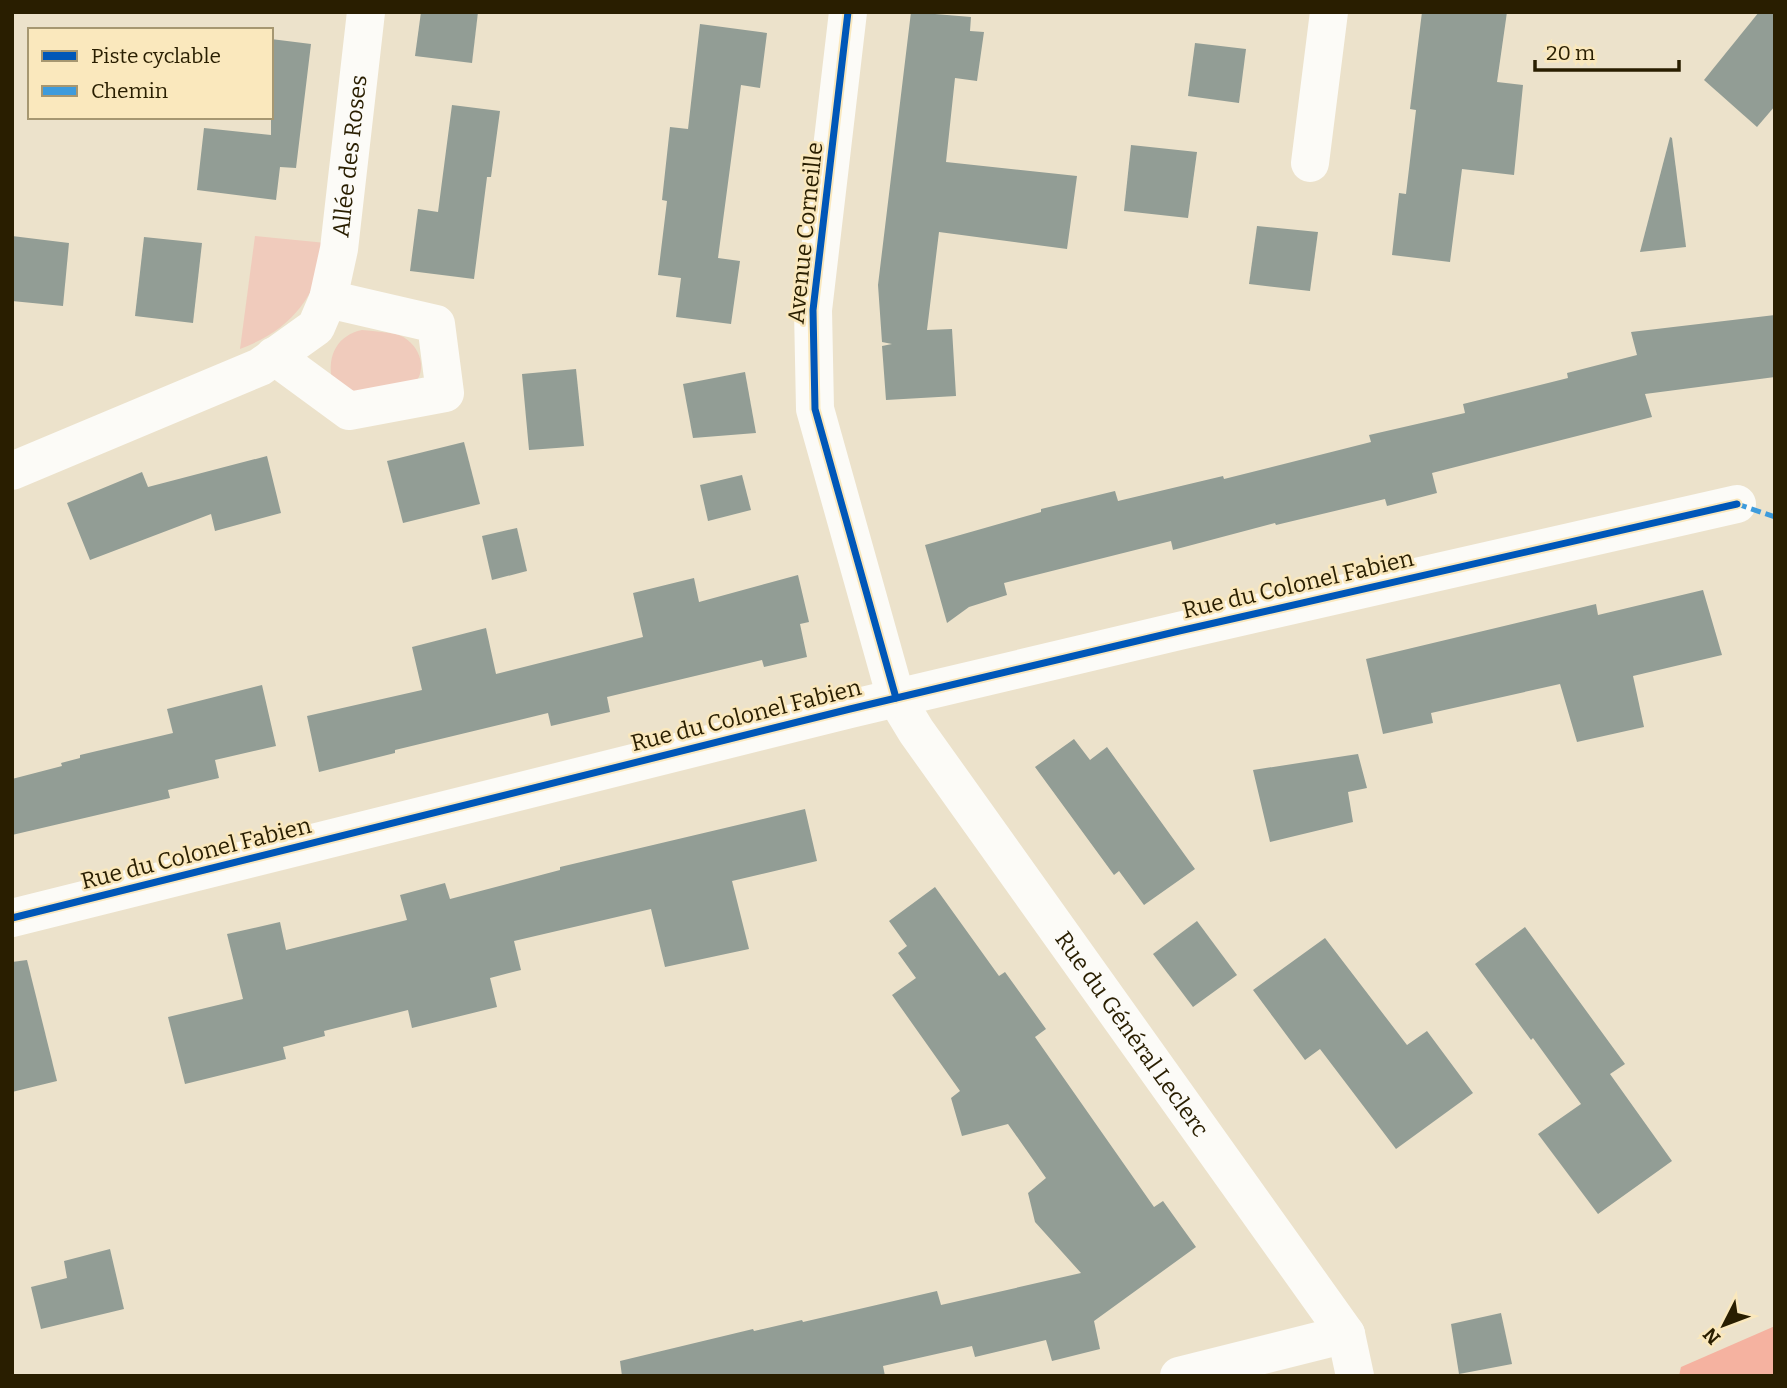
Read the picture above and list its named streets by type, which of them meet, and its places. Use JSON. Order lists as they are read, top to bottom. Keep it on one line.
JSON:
{"streets":{"street":["Allée des Roses","Avenue Corneille","Rue du Colonel Fabien","Rue du Général Leclerc"]},"crossings":[["Avenue Corneille","Rue du Colonel Fabien"],["Avenue Corneille","Rue du Général Leclerc"],["Rue du Colonel Fabien","Rue du Général Leclerc"]],"legend":["Piste cyclable","Chemin"],"scale_bar":"20 m","north":"bottom left"}
